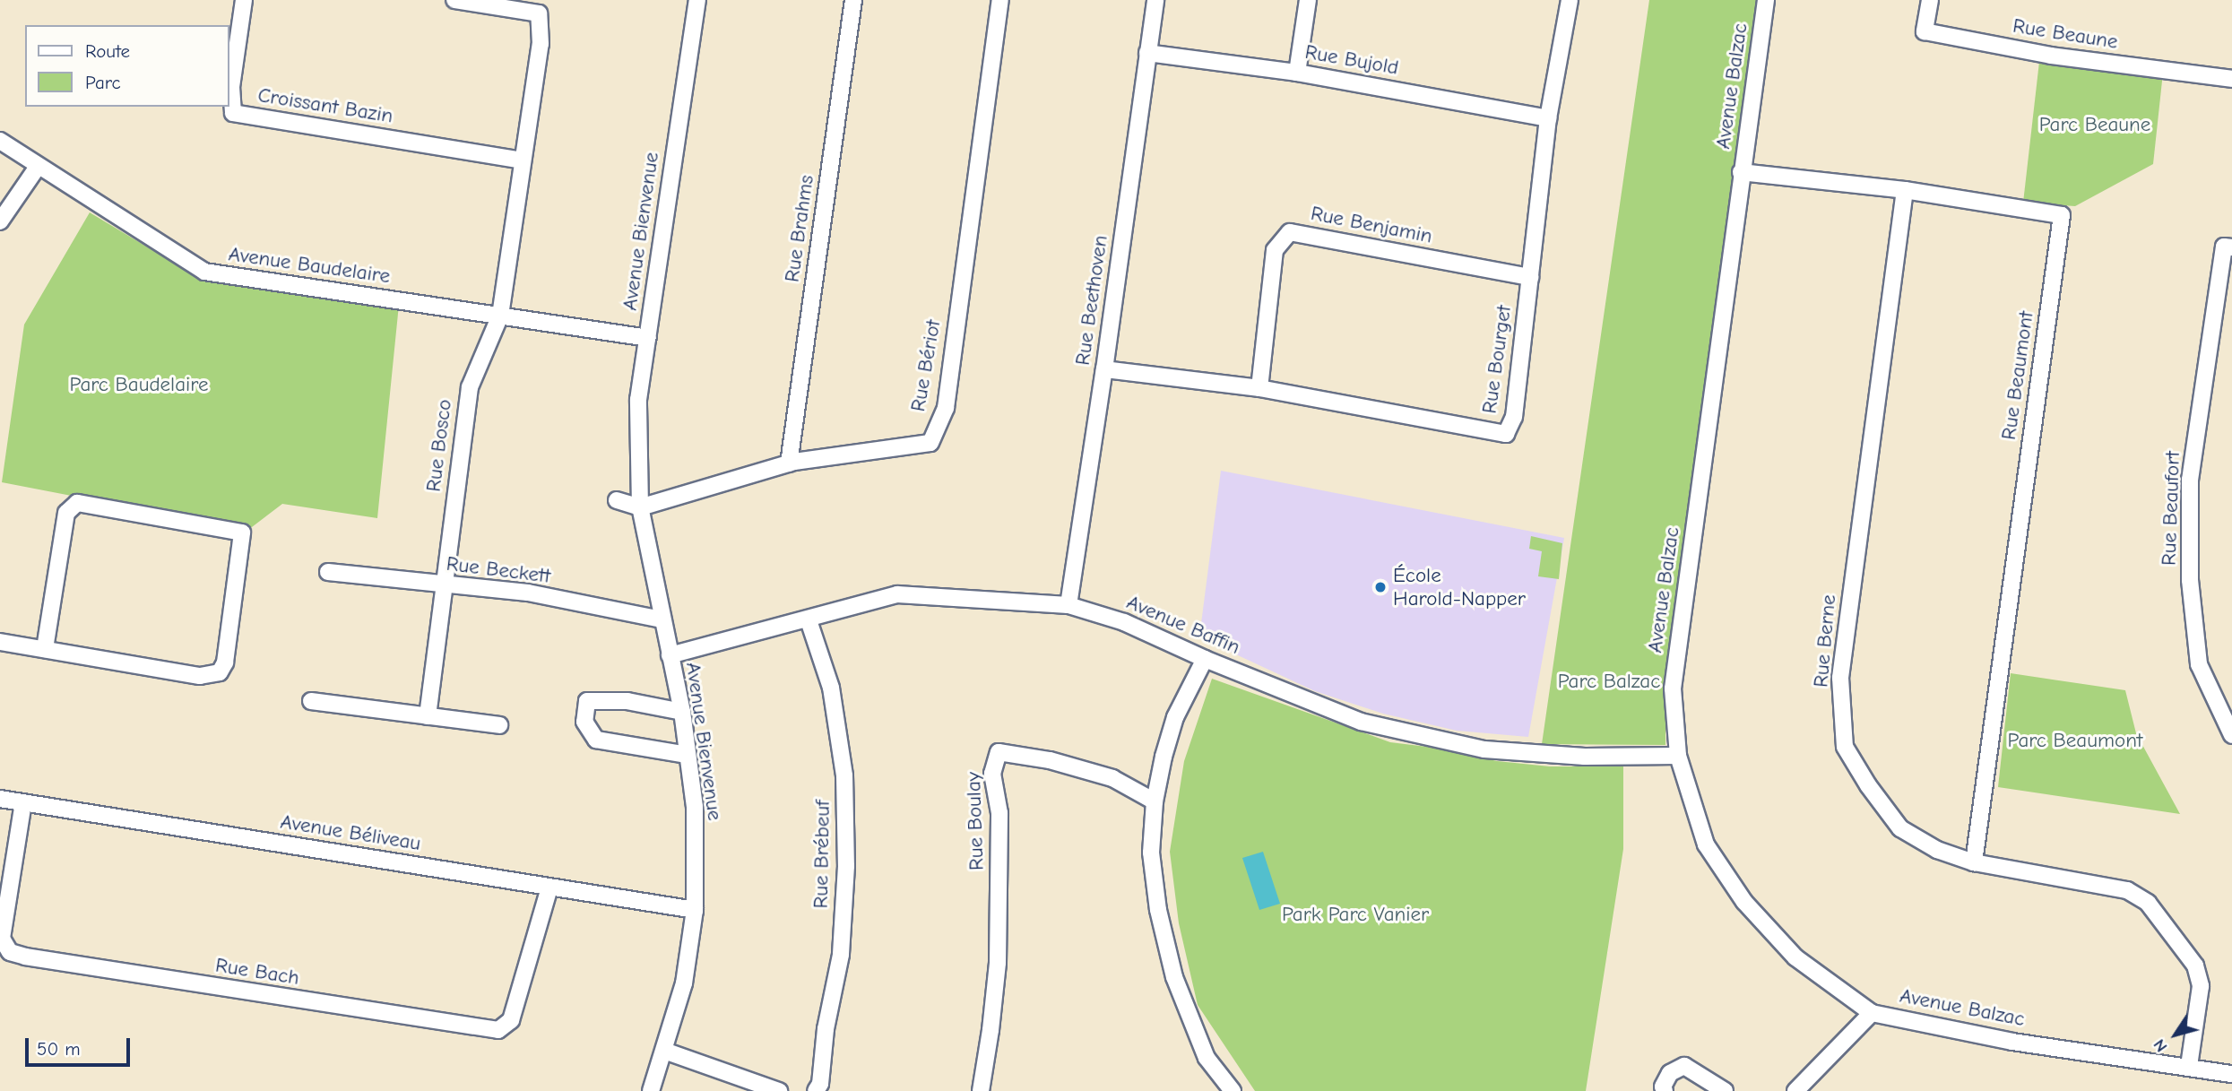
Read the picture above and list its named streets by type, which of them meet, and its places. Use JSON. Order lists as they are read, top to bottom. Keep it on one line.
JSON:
{"streets":{"street":["Rue Beaune","Rue Bujold","Avenue Balzac","Croissant Bazin","Rue Benjamin","Rue Brahms","Avenue Bienvenue","Avenue Baudelaire","Rue Beethoven","Rue Bourget","Rue Bériot","Rue Beaumont","Rue Bosco","Rue Beaufort","Rue Beckett","Avenue Baffin","Rue Berne","Rue Boulay","Avenue Béliveau","Rue Brébeuf","Rue Bach"]},"crossings":[["Rue Bujold","Rue Beethoven"],["Rue Bujold","Rue Bourget"],["Avenue Balzac","Rue Beaumont"],["Avenue Balzac","Avenue Baffin"],["Avenue Balzac","Rue Berne"],["Rue Benjamin","Rue Bourget"],["Rue Brahms","Rue Bériot"],["Avenue Bienvenue","Avenue Baudelaire"],["Avenue Bienvenue","Rue Bériot"],["Avenue Bienvenue","Rue Beckett"],["Avenue Bienvenue","Avenue Baffin"],["Avenue Bienvenue","Avenue Béliveau"],["Avenue Baudelaire","Rue Bosco"],["Rue Beethoven","Rue Bourget"],["Rue Beethoven","Avenue Baffin"],["Rue Beaumont","Rue Berne"],["Rue Bosco","Rue Beckett"],["Avenue Baffin","Rue Brébeuf"],["Avenue Béliveau","Rue Bach"]],"parks":["Parc Beaune","Parc Baudelaire","Parc Balzac","Parc Beaumont","Park Parc Vanier"],"places":["École Harold-Napper"],"legend":["Route","Parc"],"scale_bar":"50 m","north":"bottom left"}
